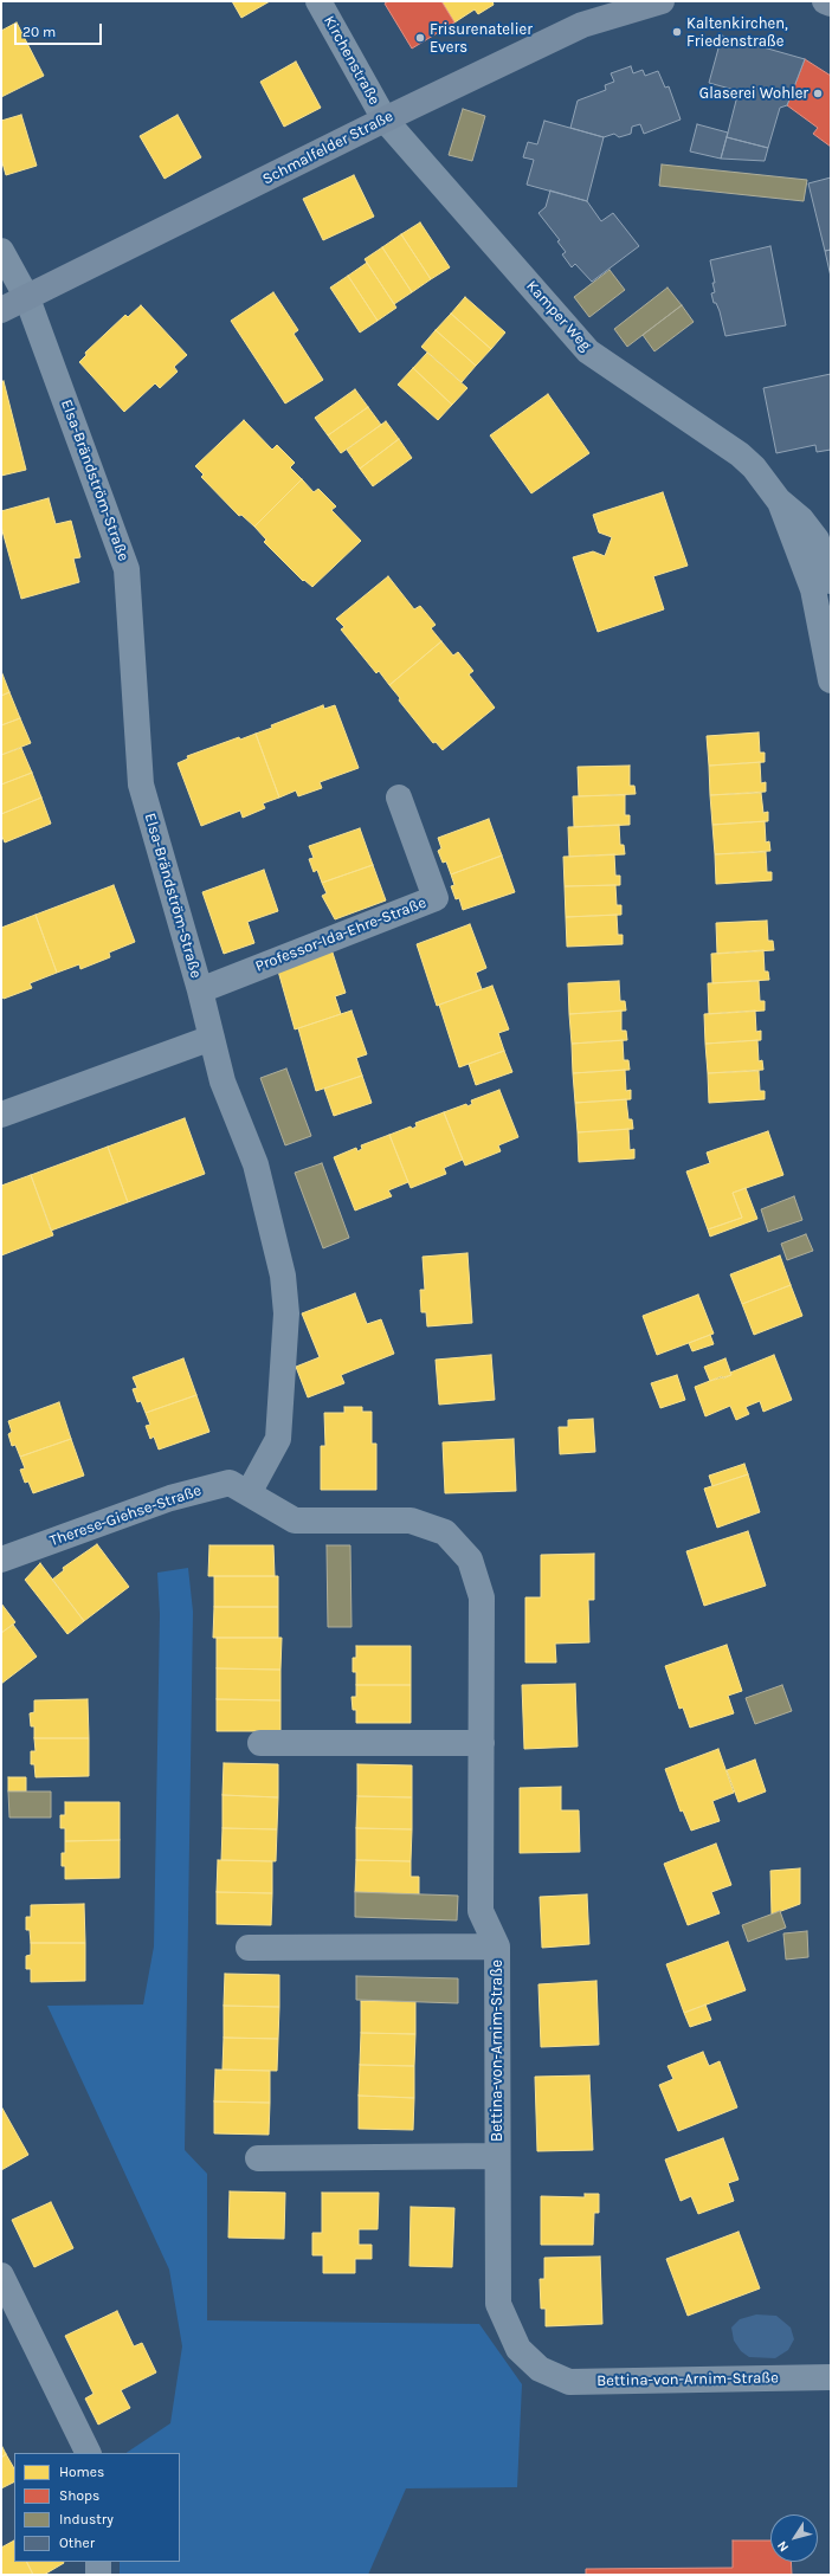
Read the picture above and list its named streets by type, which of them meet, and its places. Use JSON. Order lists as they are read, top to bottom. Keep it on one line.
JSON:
{"streets":{"main road":["Schmalfelder Straße"],"street":["Kirchenstraße","Kamper Weg","Elsa-Brändström-Straße","Professor-Ida-Ehre-Straße","Therese-Giehse-Straße","Bettina-von-Arnim-Straße"]},"crossings":[["Kirchenstraße","Schmalfelder Straße"],["Kirchenstraße","Kamper Weg"],["Schmalfelder Straße","Kamper Weg"],["Schmalfelder Straße","Elsa-Brändström-Straße"],["Elsa-Brändström-Straße","Professor-Ida-Ehre-Straße"],["Elsa-Brändström-Straße","Therese-Giehse-Straße"],["Elsa-Brändström-Straße","Bettina-von-Arnim-Straße"],["Therese-Giehse-Straße","Bettina-von-Arnim-Straße"]],"places":["Kaltenkirchen, Friedenstraße","Frisurenatelier Evers","Glaserei Wohler"],"legend":["Homes","Shops","Industry","Other"],"scale_bar":"20 m","north":"bottom left"}
